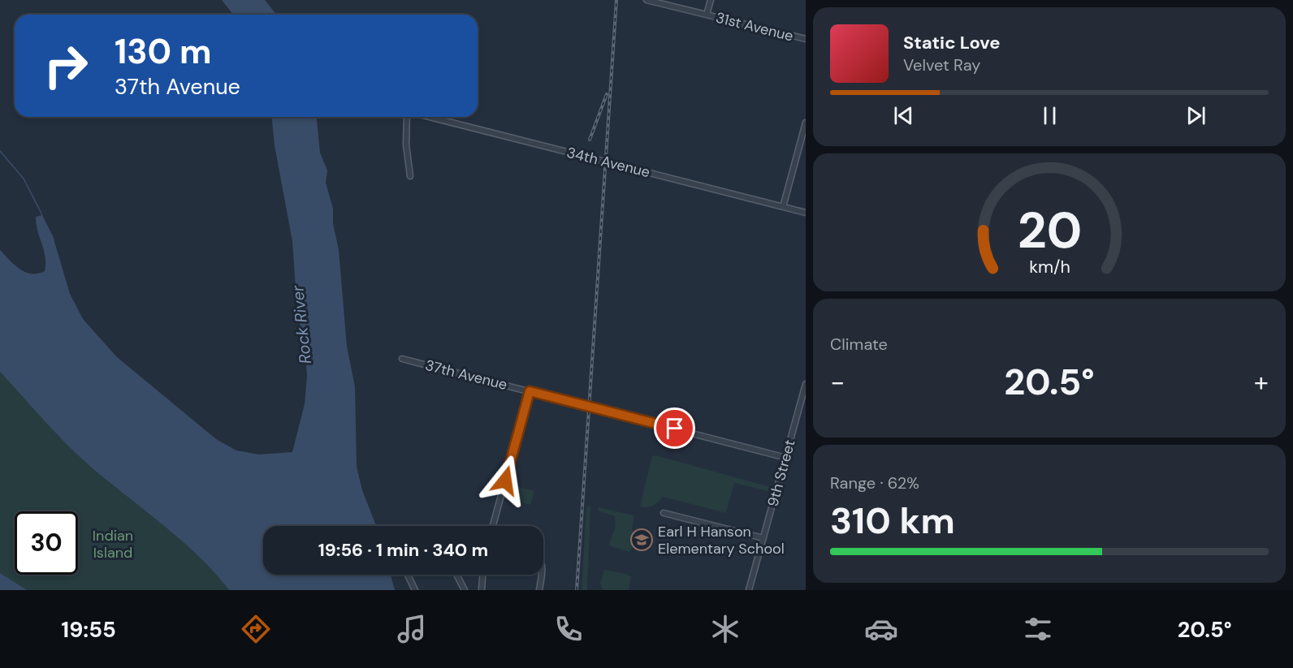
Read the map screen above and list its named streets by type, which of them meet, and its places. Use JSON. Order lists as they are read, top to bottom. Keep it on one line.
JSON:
{"streets":{"street":["31st Avenue","34th Avenue","37th Avenue","9th Street"]},"crossings":[["37th Avenue","9th Street"]],"water":["Rock River"],"parks":["Indian Island"],"places":{"school or university":["Earl H Hanson Elementary School"]},"page":{"turn":["130 m","37th Avenue"],"song":["Static Love","Velvet Ray"],"tile":["Climate",["Range · 62%","310 km"]],"heat":["−","20.5°","+"],"limit":"30","trip":"19:56 · 1 min · 340 m","tabs":["19:55","20.5°"],"gauge":["20","km/h"]}}
